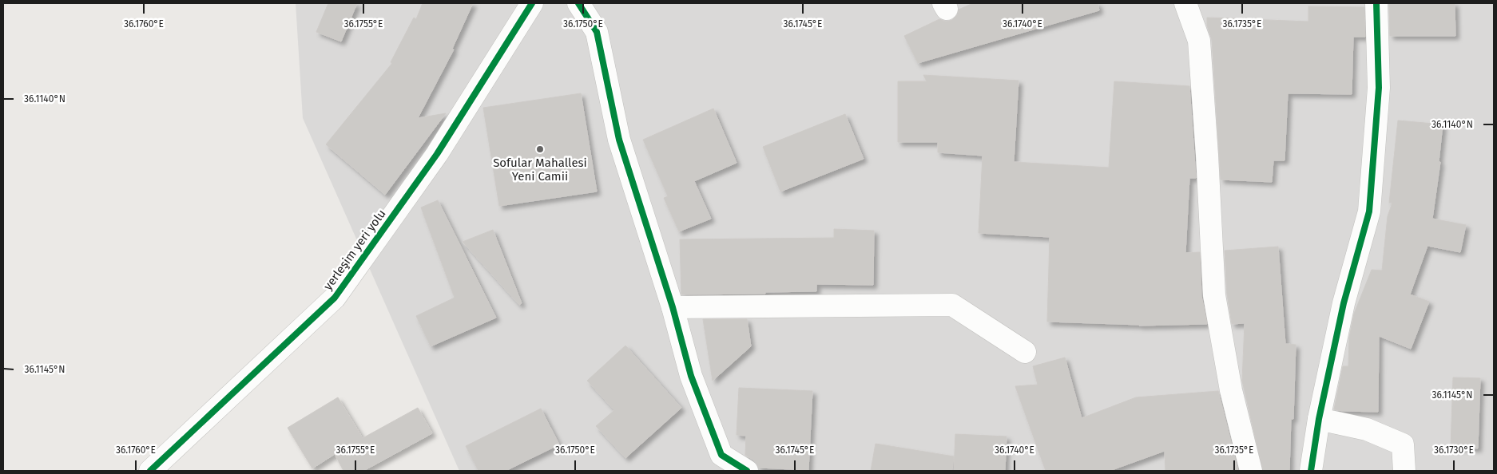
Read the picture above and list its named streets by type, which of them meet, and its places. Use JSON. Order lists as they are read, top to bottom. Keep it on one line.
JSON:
{"streets":{"street":["yerleşim yeri yolu"]},"places":["Sofular Mahallesi Yeni Camii"],"coordinates":["36.1760°E","36.1755°E","36.1750°E","36.1745°E","36.1740°E","36.1735°E","36.1140°N","36.1145°N","36.1730°E"]}
